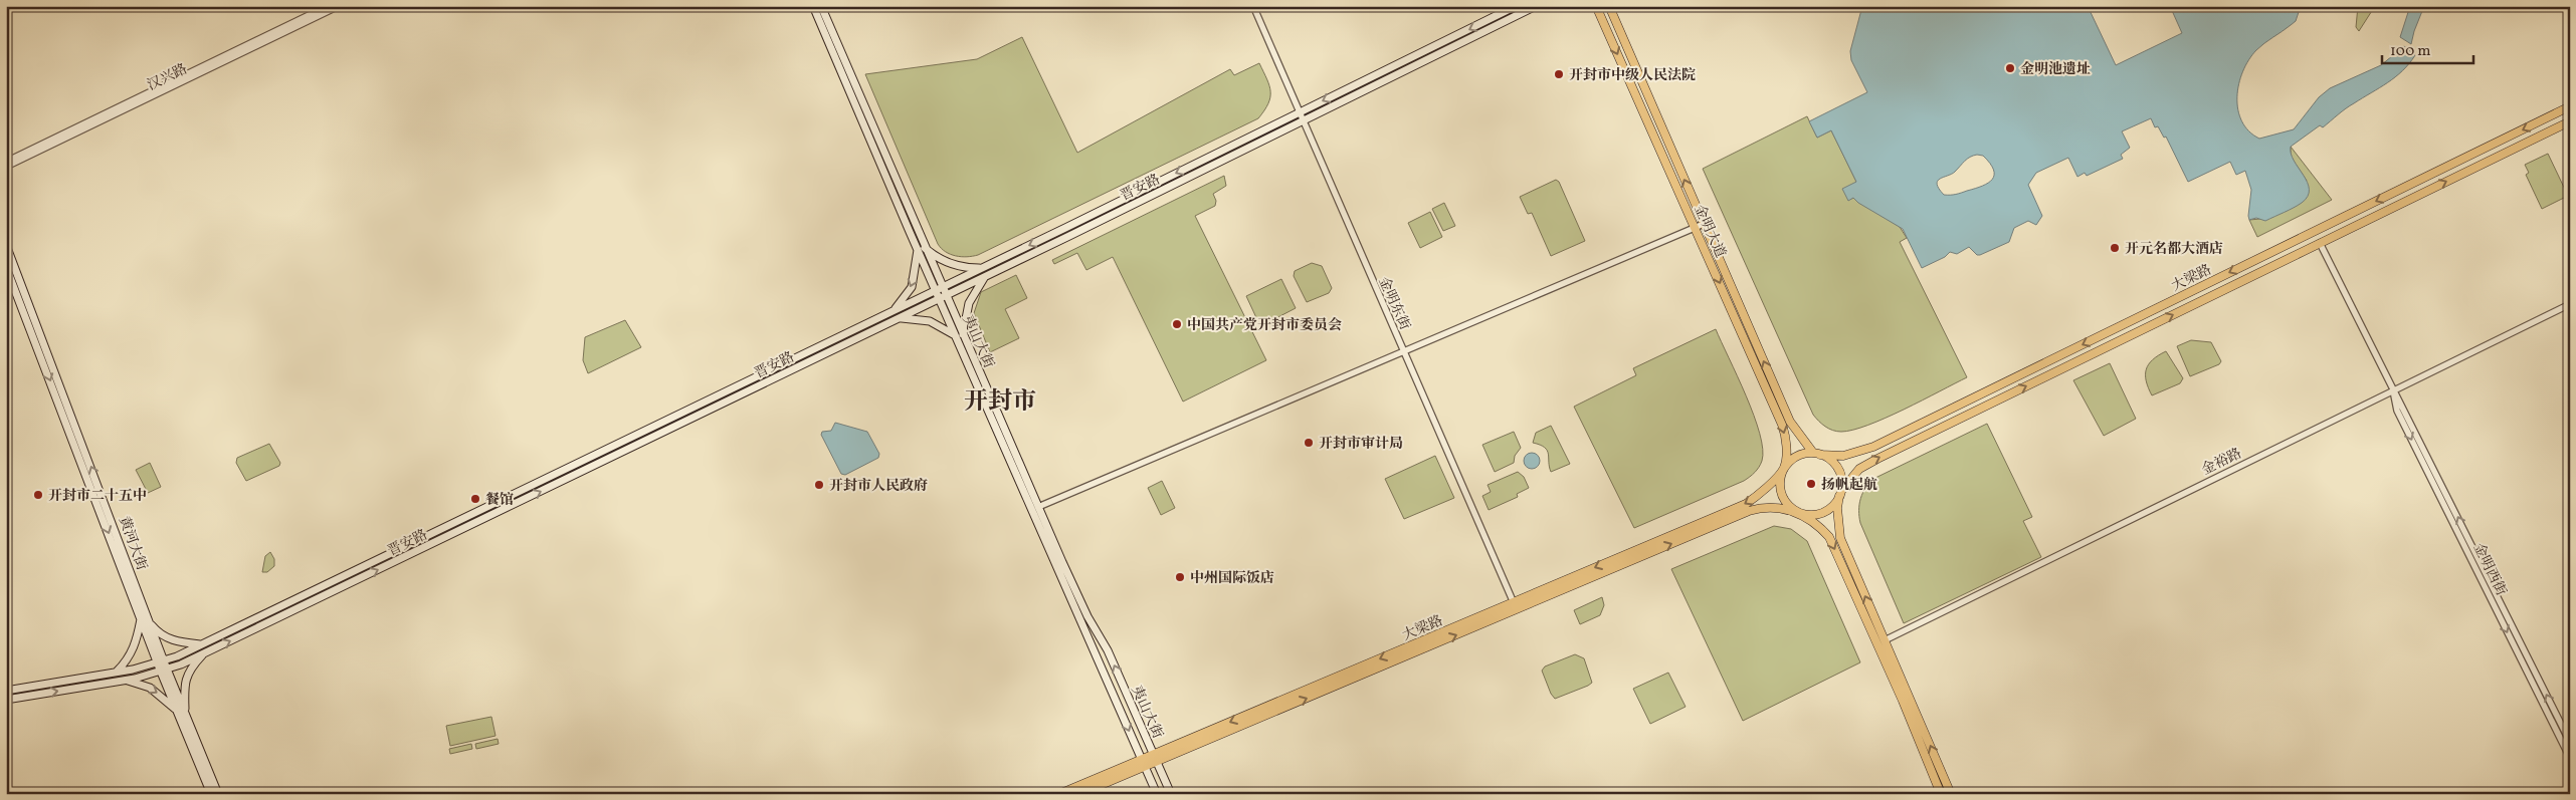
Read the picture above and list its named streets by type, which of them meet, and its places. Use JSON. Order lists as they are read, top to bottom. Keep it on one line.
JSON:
{"streets":{"main road":["晋安路","金明大道","大梁路","夷山大街","黄河大街"],"street":["汉兴路","金明东街","金裕路","金明西街"]},"crossings":[["晋安路","金明东街"],["晋安路","夷山大街"],["晋安路","黄河大街"],["金明大道","大梁路"],["大梁路","金明东街"],["大梁路","夷山大街"],["大梁路","金明西街"],["金裕路","金明西街"]],"districts":["开封市"],"places":["金明池遗址","开封市中级人民法院","开元名都大酒店","中国共产党开封市委员会","开封市审计局","扬帆起航","开封市人民政府","开封市二十五中","餐馆","中州国际饭店"],"scale_bar":"100 m"}
